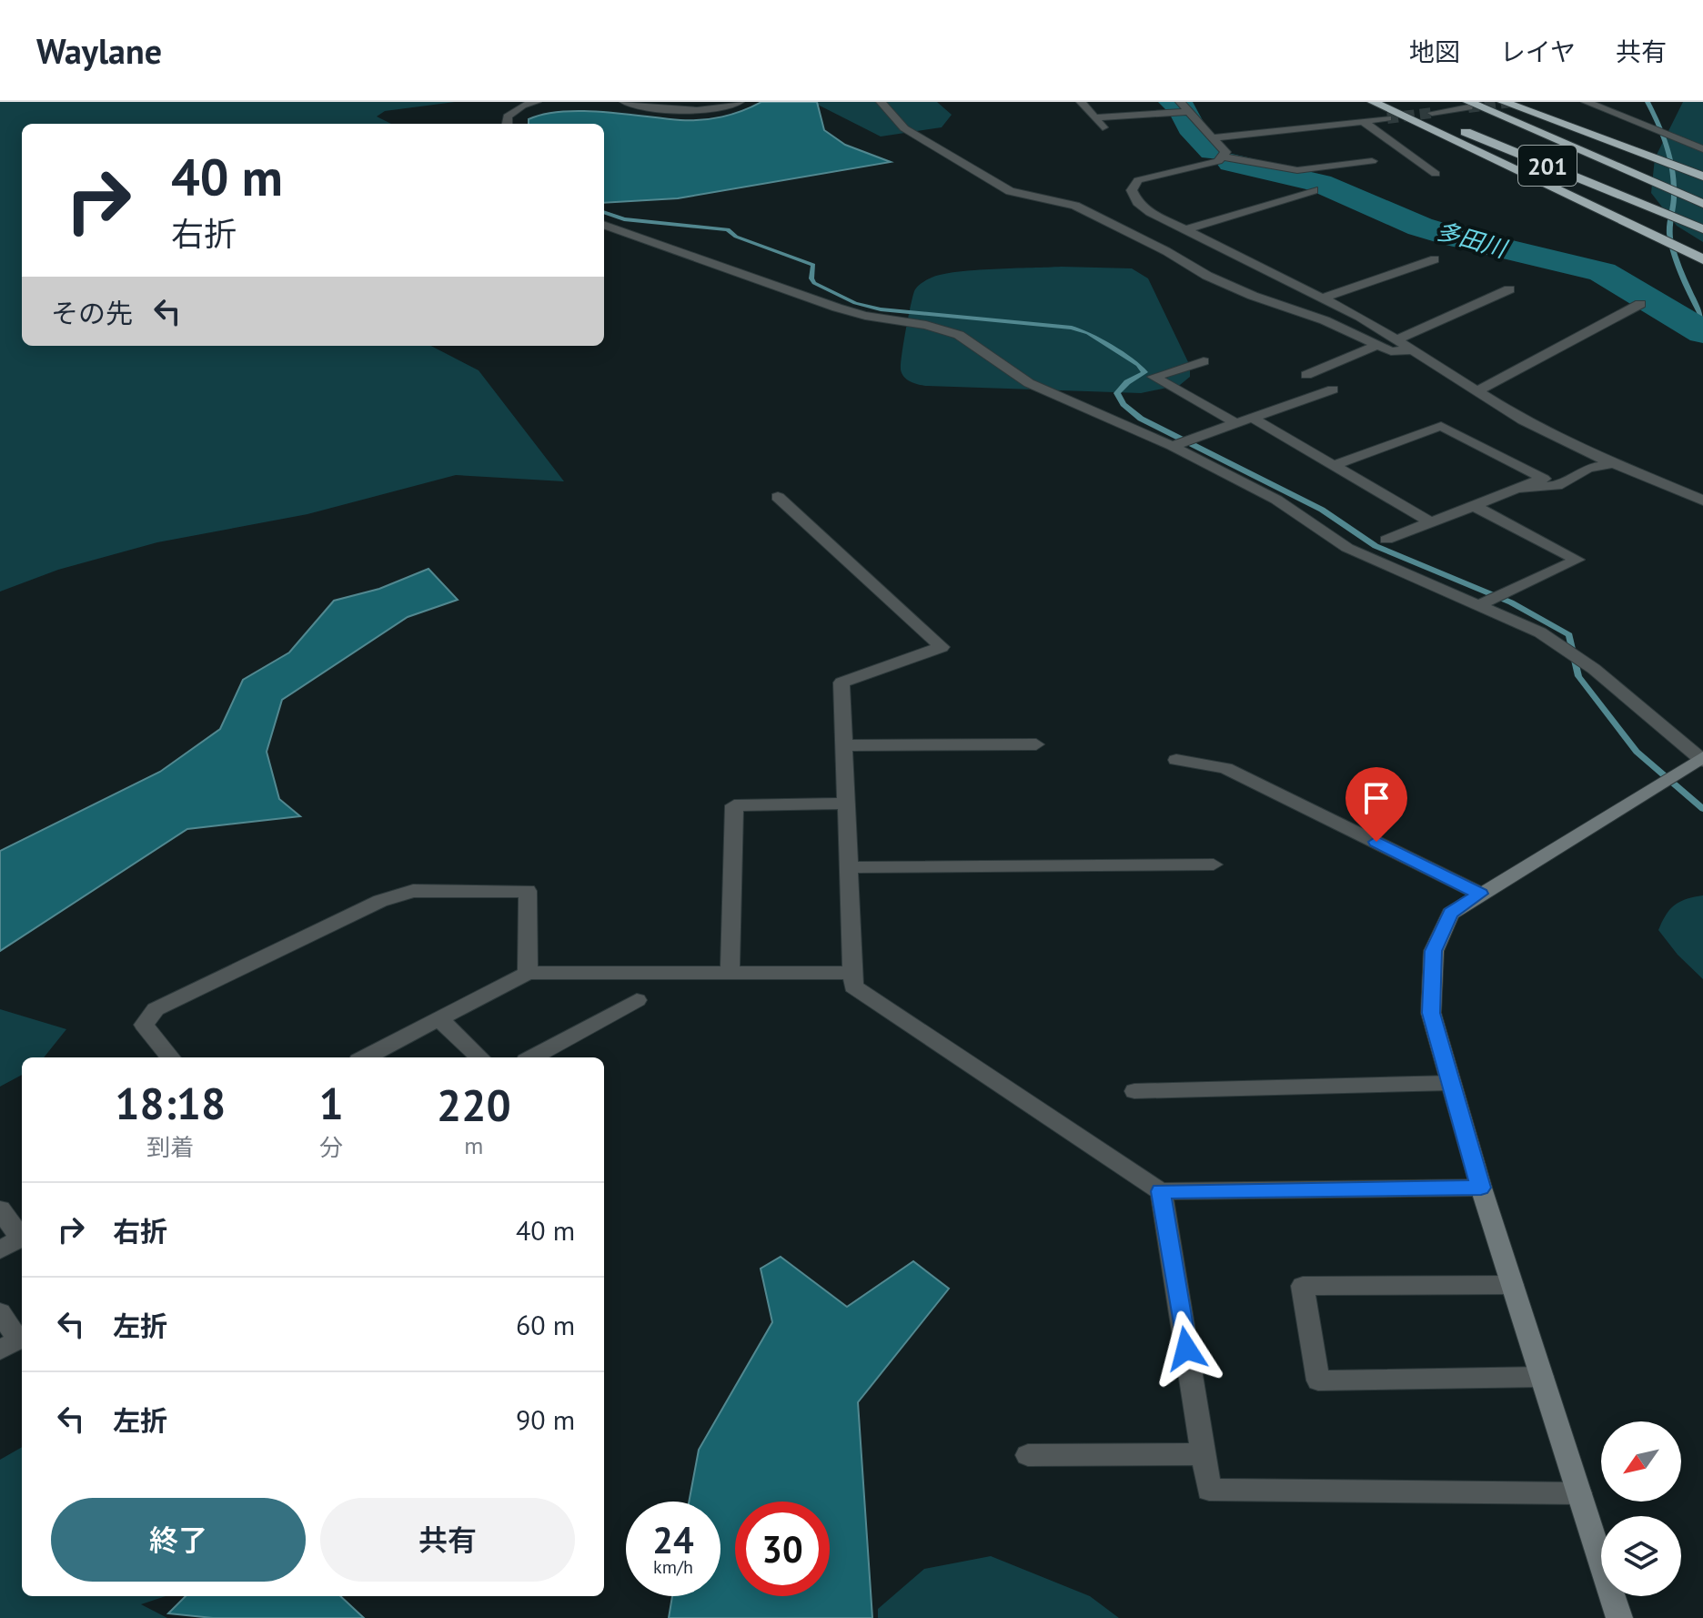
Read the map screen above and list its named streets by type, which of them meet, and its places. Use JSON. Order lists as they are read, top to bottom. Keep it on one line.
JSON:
{"streets":{"highway":["201"]},"water":["多田川"],"north":"bottom left","page":{"header":"Waylane","nav":["地図","レイヤ","共有"],"turn":["40 m","右折"],"then":"その先","eta":["18:18","到着","1","分","220","m"],"list":[{"name":"右折","value":"40 m"},{"name":"左折","value":"60 m"},{"name":"左折","value":"90 m"}],"buttons":["終了","共有"],"speed":"24 km/h","limit":"30"}}
